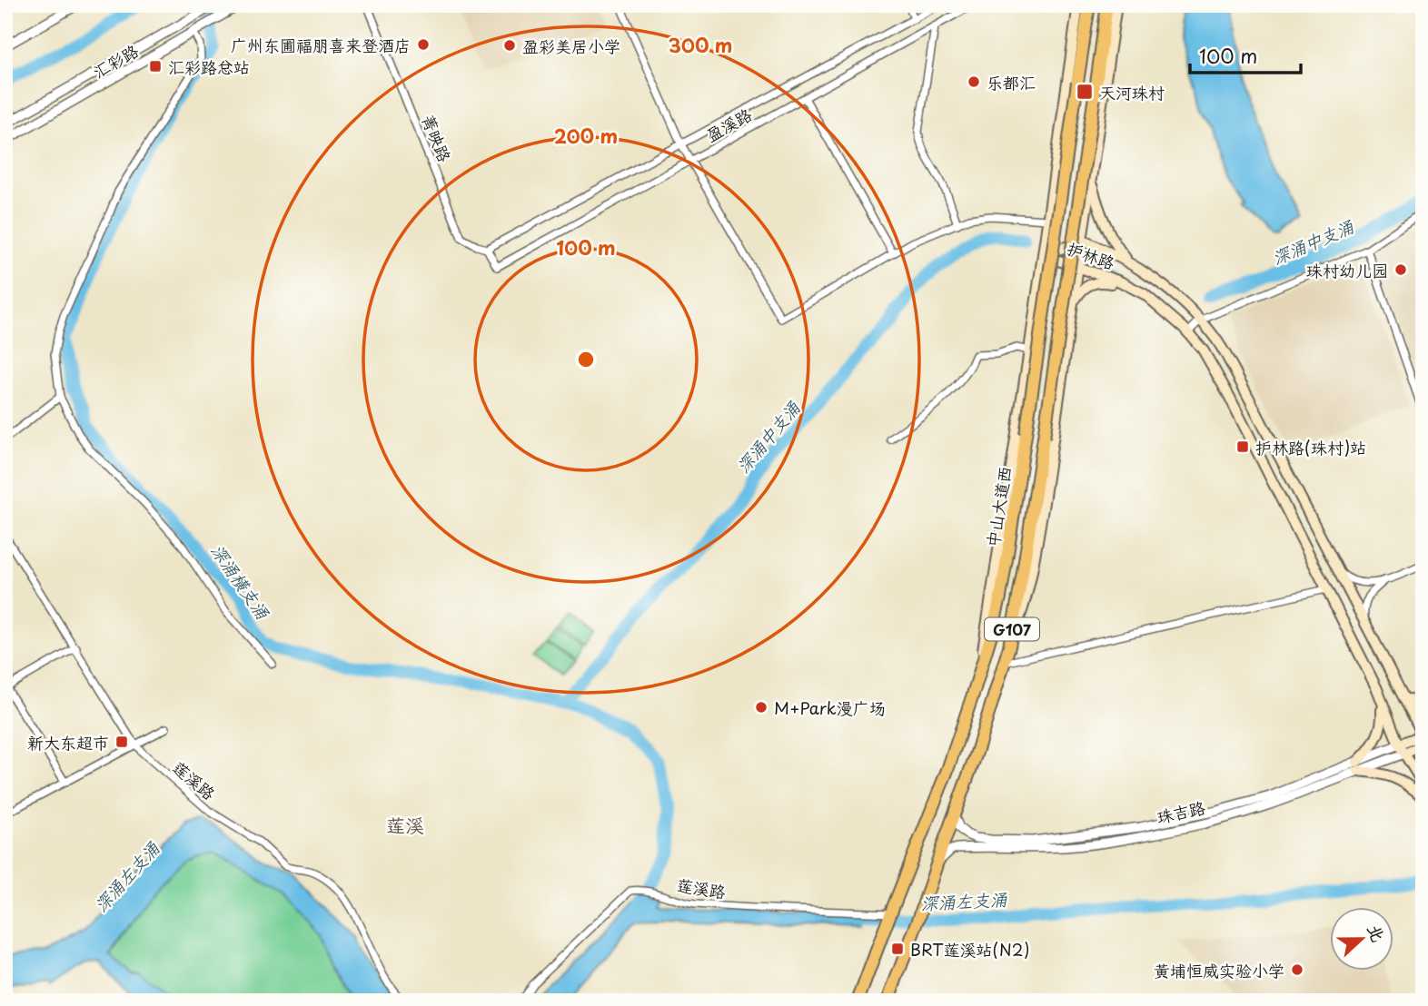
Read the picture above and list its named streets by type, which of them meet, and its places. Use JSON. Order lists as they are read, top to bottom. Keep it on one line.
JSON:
{"streets":{"highway":["中山大道西","G107"],"main road":["护林路","珠吉路"],"street":["汇彩路","盈溪路","菁映路","莲溪路"]},"crossings":[["盈溪路","菁映路"],["护林路","珠吉路"],["中山大道西","G107"],["中山大道西","莲溪路"],["G107","莲溪路"],["G107","珠吉路"]],"districts":["莲溪"],"water":["深涌中支涌","深涌横支涌","深涌左支涌"],"places":{"other":["广州东圃福朋喜来登酒店","盈彩美居小学","乐都汇","珠村幼儿园","M+Park漫广场","黄埔恒威实验小学"],"transit":["汇彩路总站","天河珠村","护林路(珠村)站","新大东超市","BRT莲溪站(N2)"]},"scale_bar":"100 m","north":"right","rings":["300 m","200 m","100 m"]}
